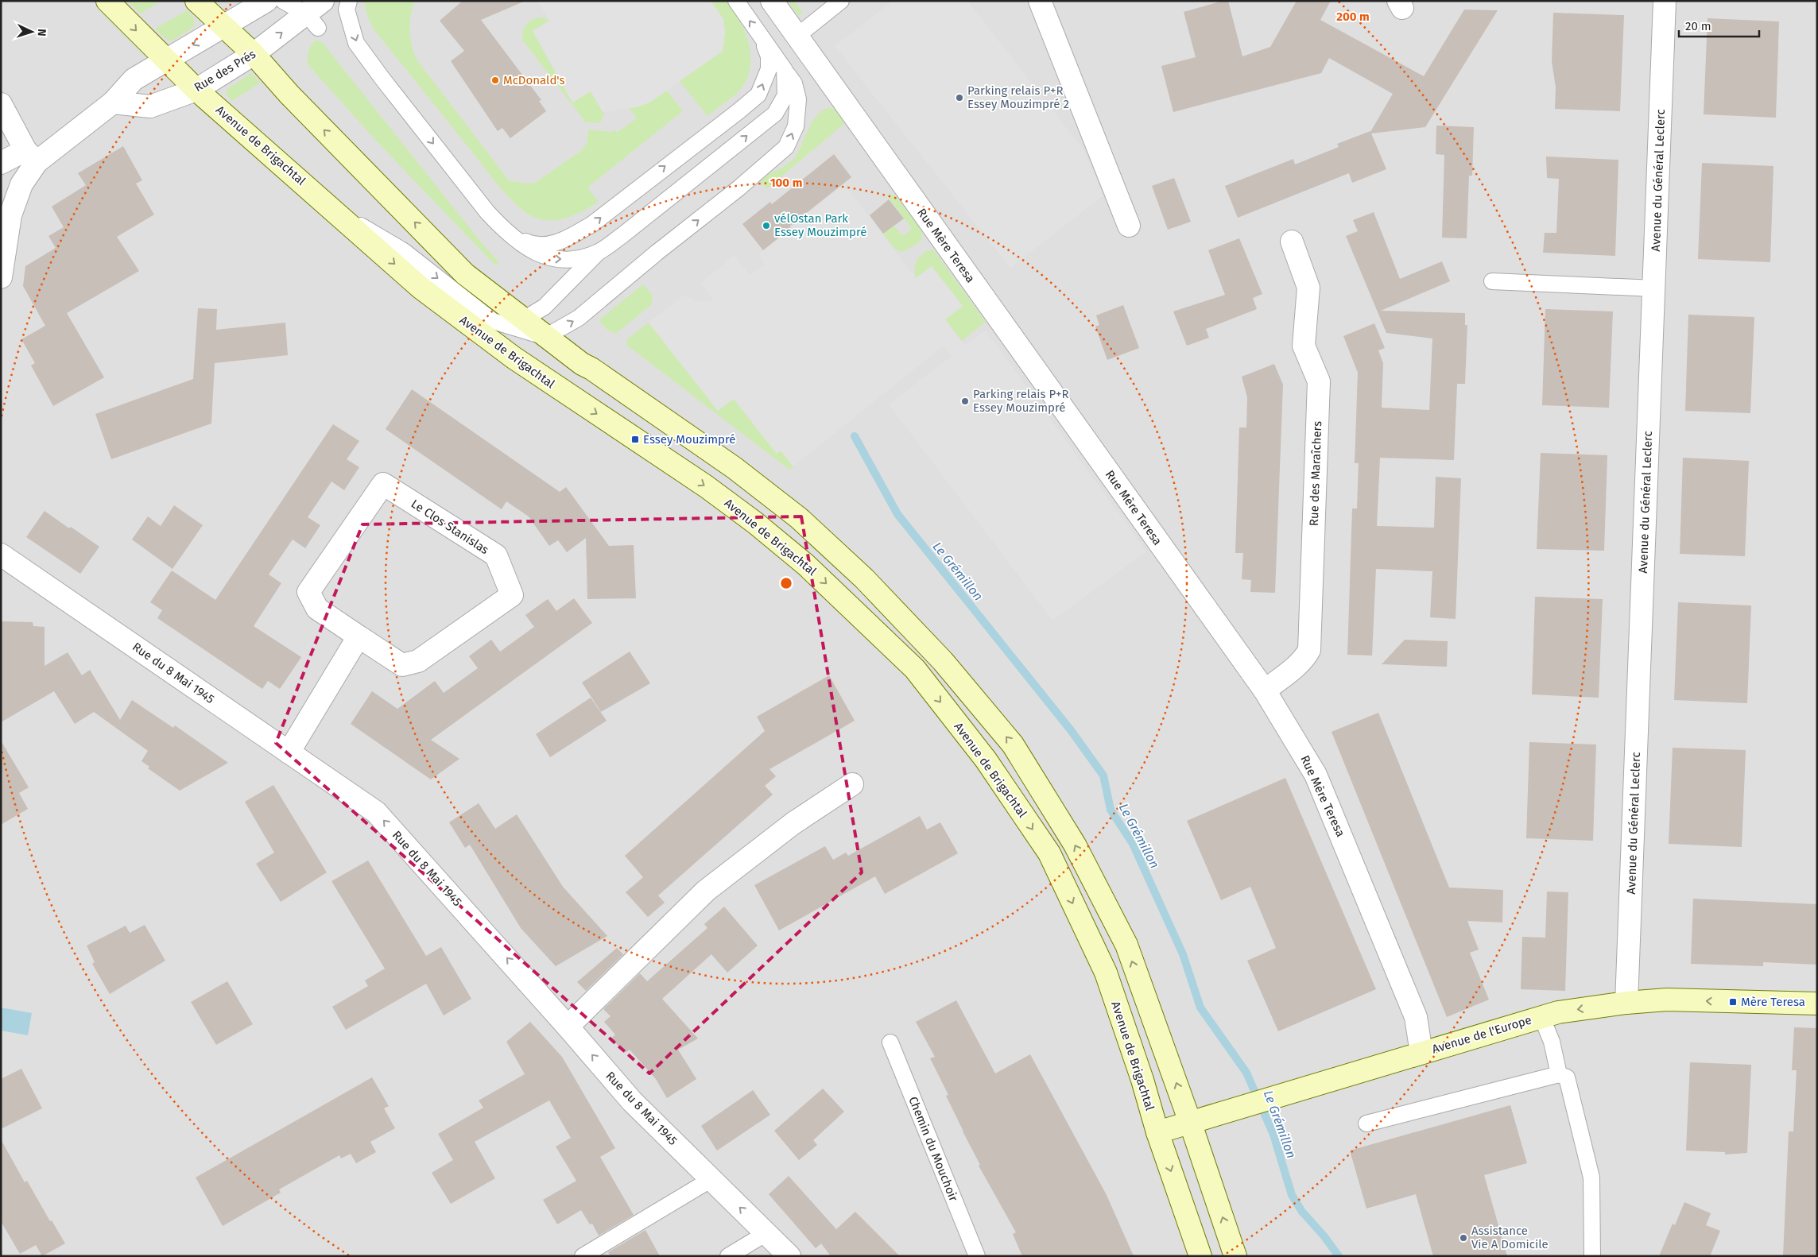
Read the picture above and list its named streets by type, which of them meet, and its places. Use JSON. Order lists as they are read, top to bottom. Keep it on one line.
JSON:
{"streets":{"main road":["Avenue de Brigachtal","Avenue de l'Europe"],"street":["Rue des Prés","Avenue du Général Leclerc","Rue Mère Teresa","Rue des Maraîchers","Le Clos Stanislas","Rue du 8 Mai 1945"],"lane":["Chemin du Mouchoir"]},"crossings":[["Rue des Prés","Avenue de Brigachtal"],["Avenue de Brigachtal","Avenue de l'Europe"],["Avenue du Général Leclerc","Avenue de l'Europe"],["Rue Mère Teresa","Rue des Maraîchers"],["Rue Mère Teresa","Avenue de l'Europe"]],"one_way":["Rue du 8 Mai 1945","Avenue de l'Europe"],"water":["Le Grémillon"],"places":{"other":["McDonald's","Parking relais P+R Essey Mouzimpré 2","vélOstan Park Essey Mouzimpré","Parking relais P+R Essey Mouzimpré","Assistance Vie A Domicile"],"transit":["Essey Mouzimpré","Mère Teresa"]},"scale_bar":"20 m","north":"right","rings":["200 m","100 m"]}
